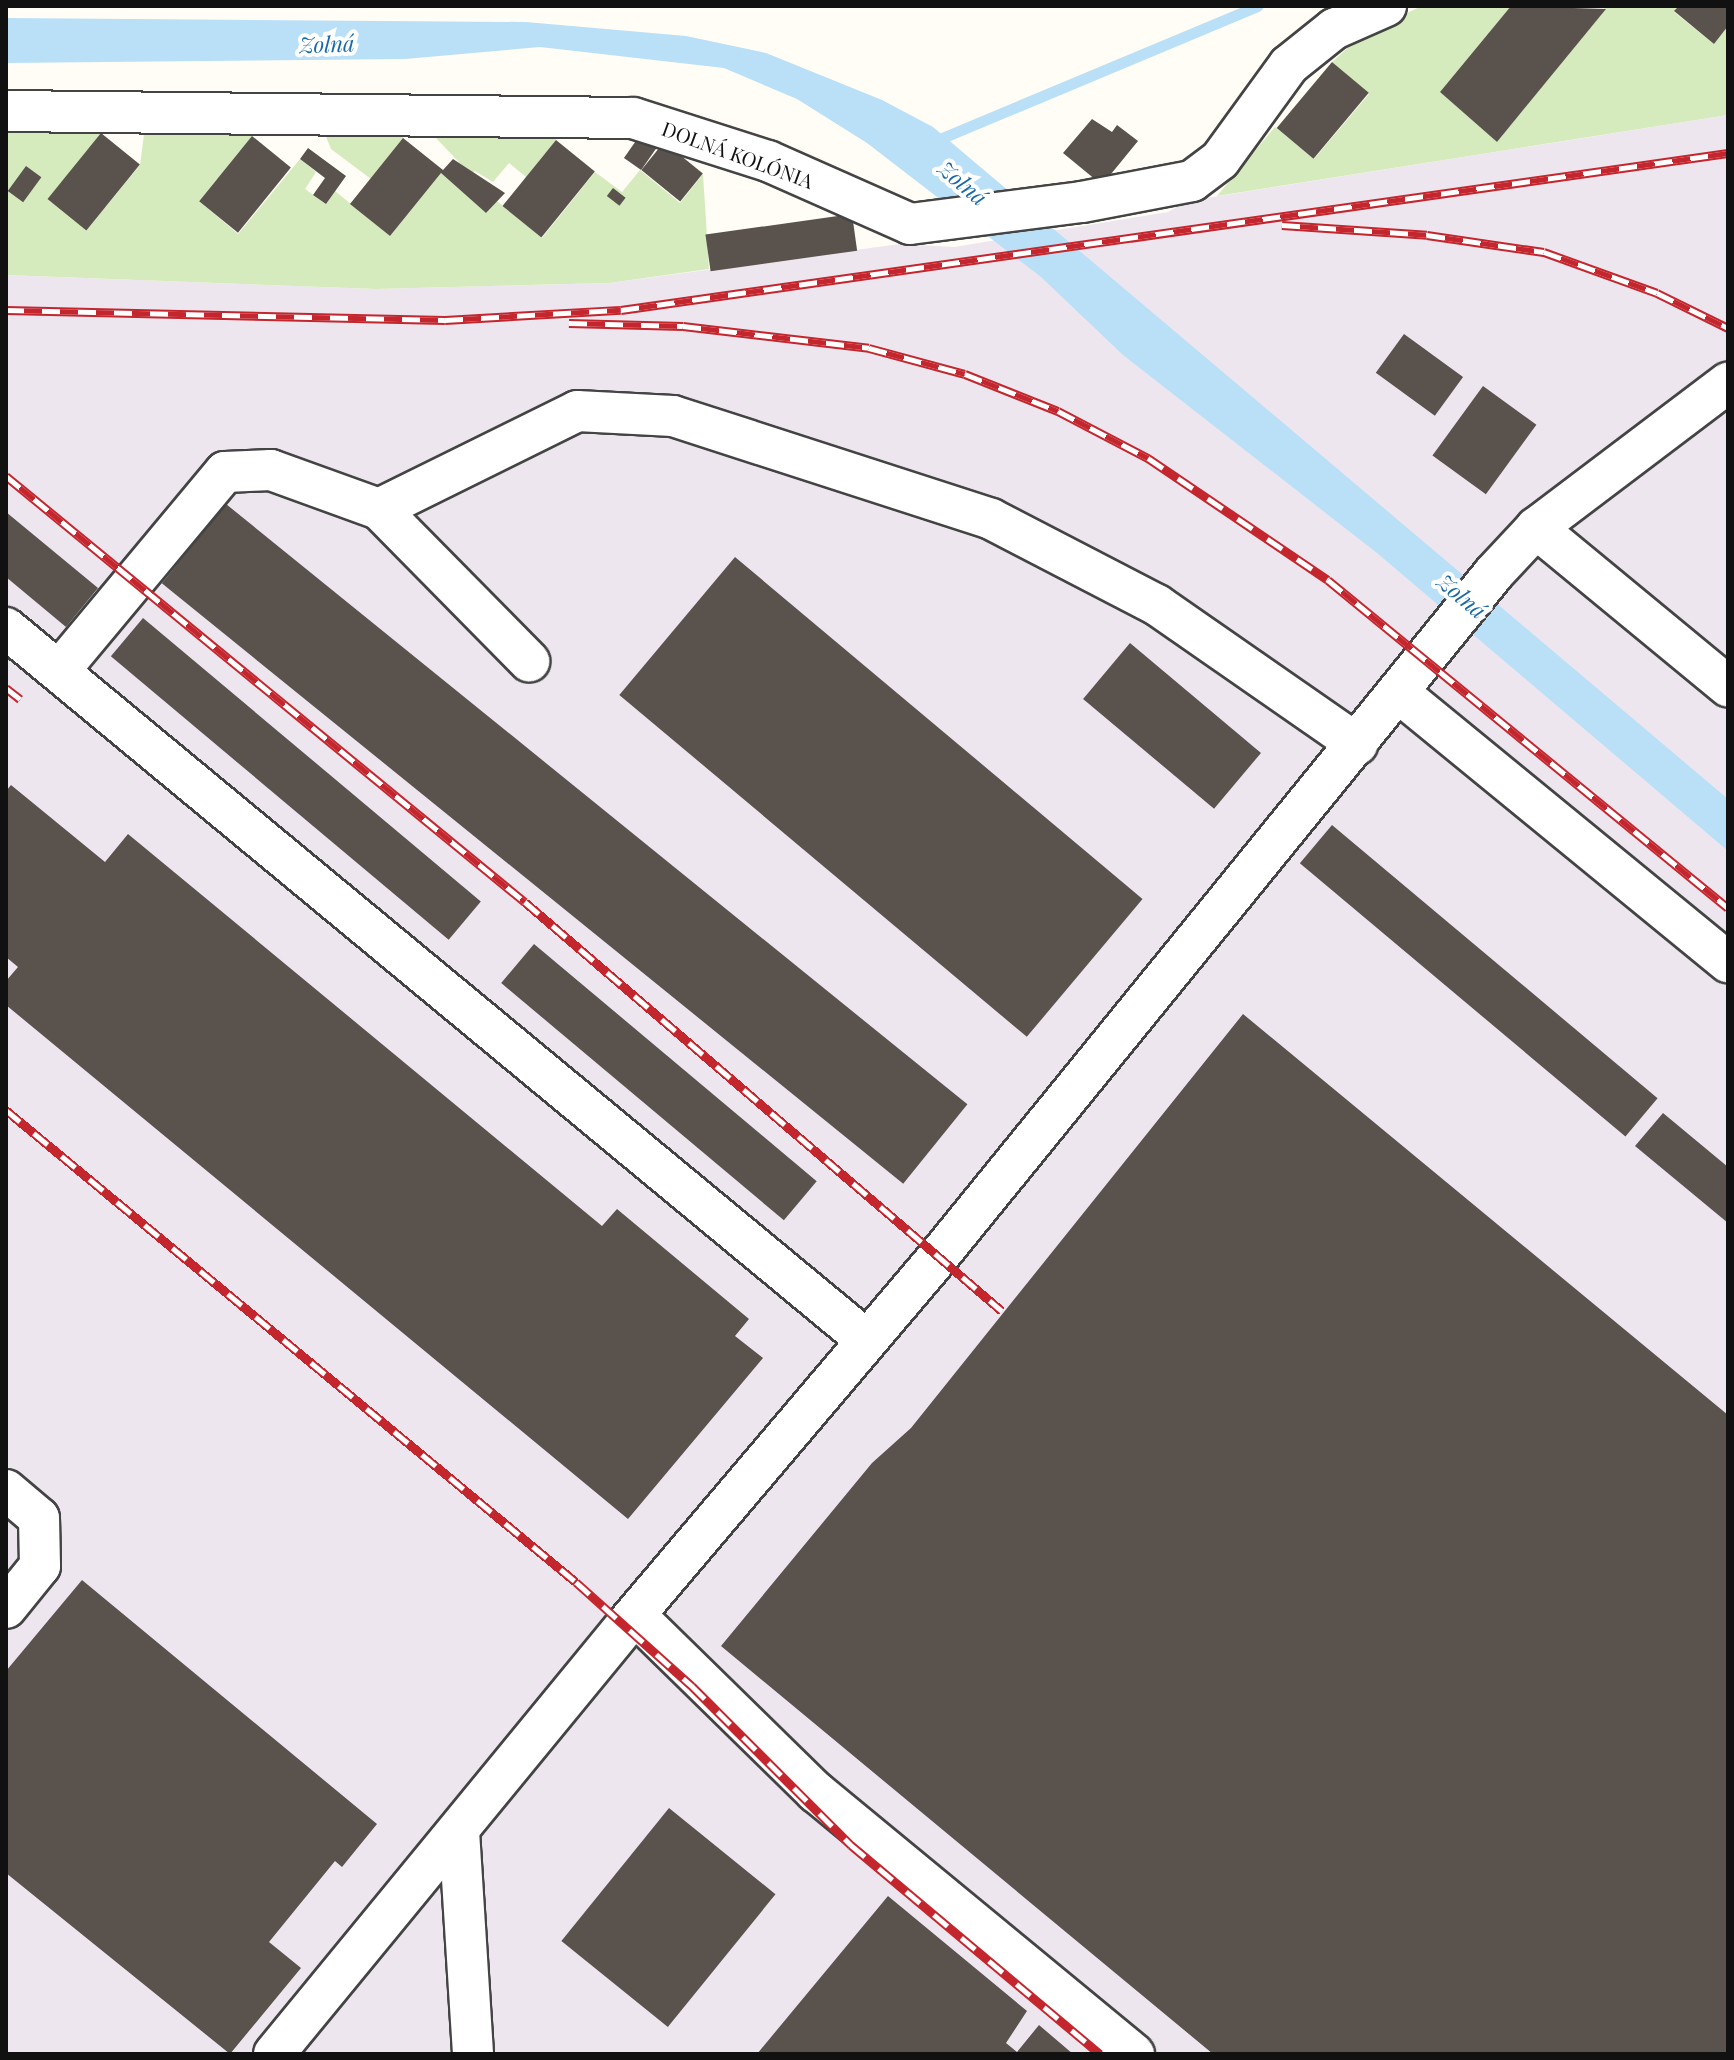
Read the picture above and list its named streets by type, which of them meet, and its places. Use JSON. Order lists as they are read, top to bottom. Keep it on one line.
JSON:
{"streets":{"lane":["DOLNÁ KOLÓNIA"]},"water":["Zolná"]}
